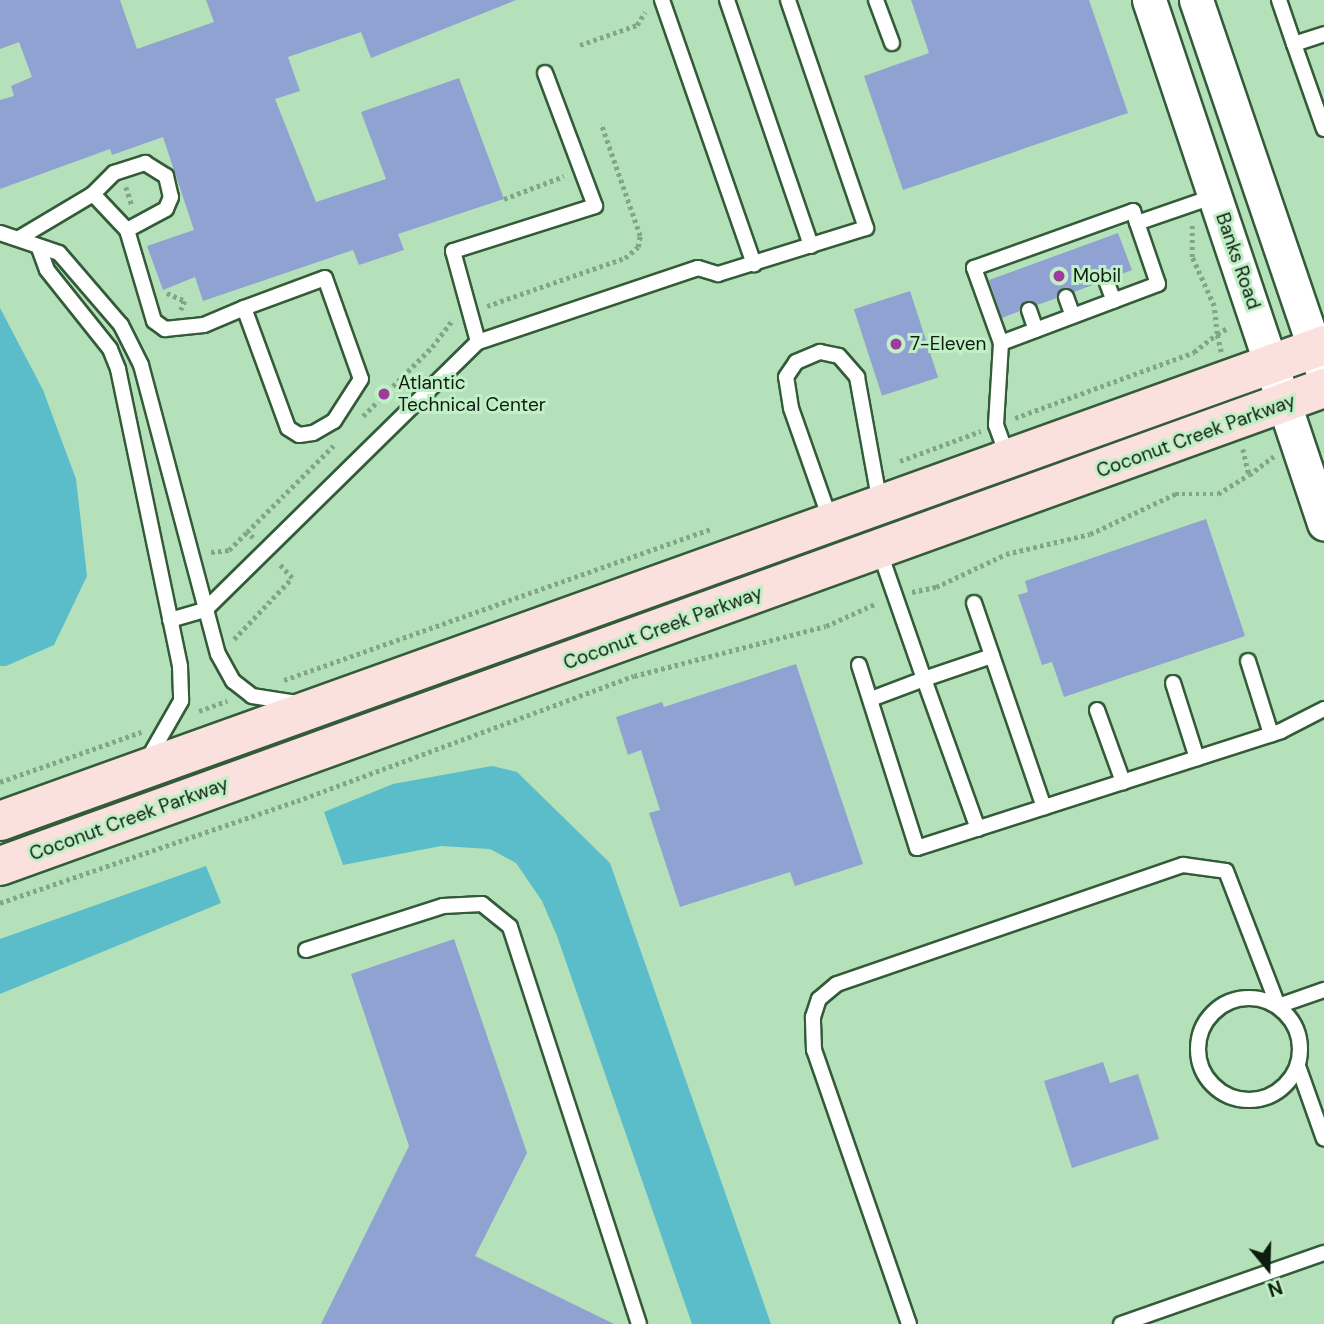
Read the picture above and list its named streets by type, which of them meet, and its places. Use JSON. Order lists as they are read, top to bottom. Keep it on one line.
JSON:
{"streets":{"main road":["Coconut Creek Parkway"],"street":["Banks Road"]},"crossings":[["Banks Road","Coconut Creek Parkway"]],"places":["Mobil","7-Eleven","Atlantic Technical Center"],"north":"bottom"}
